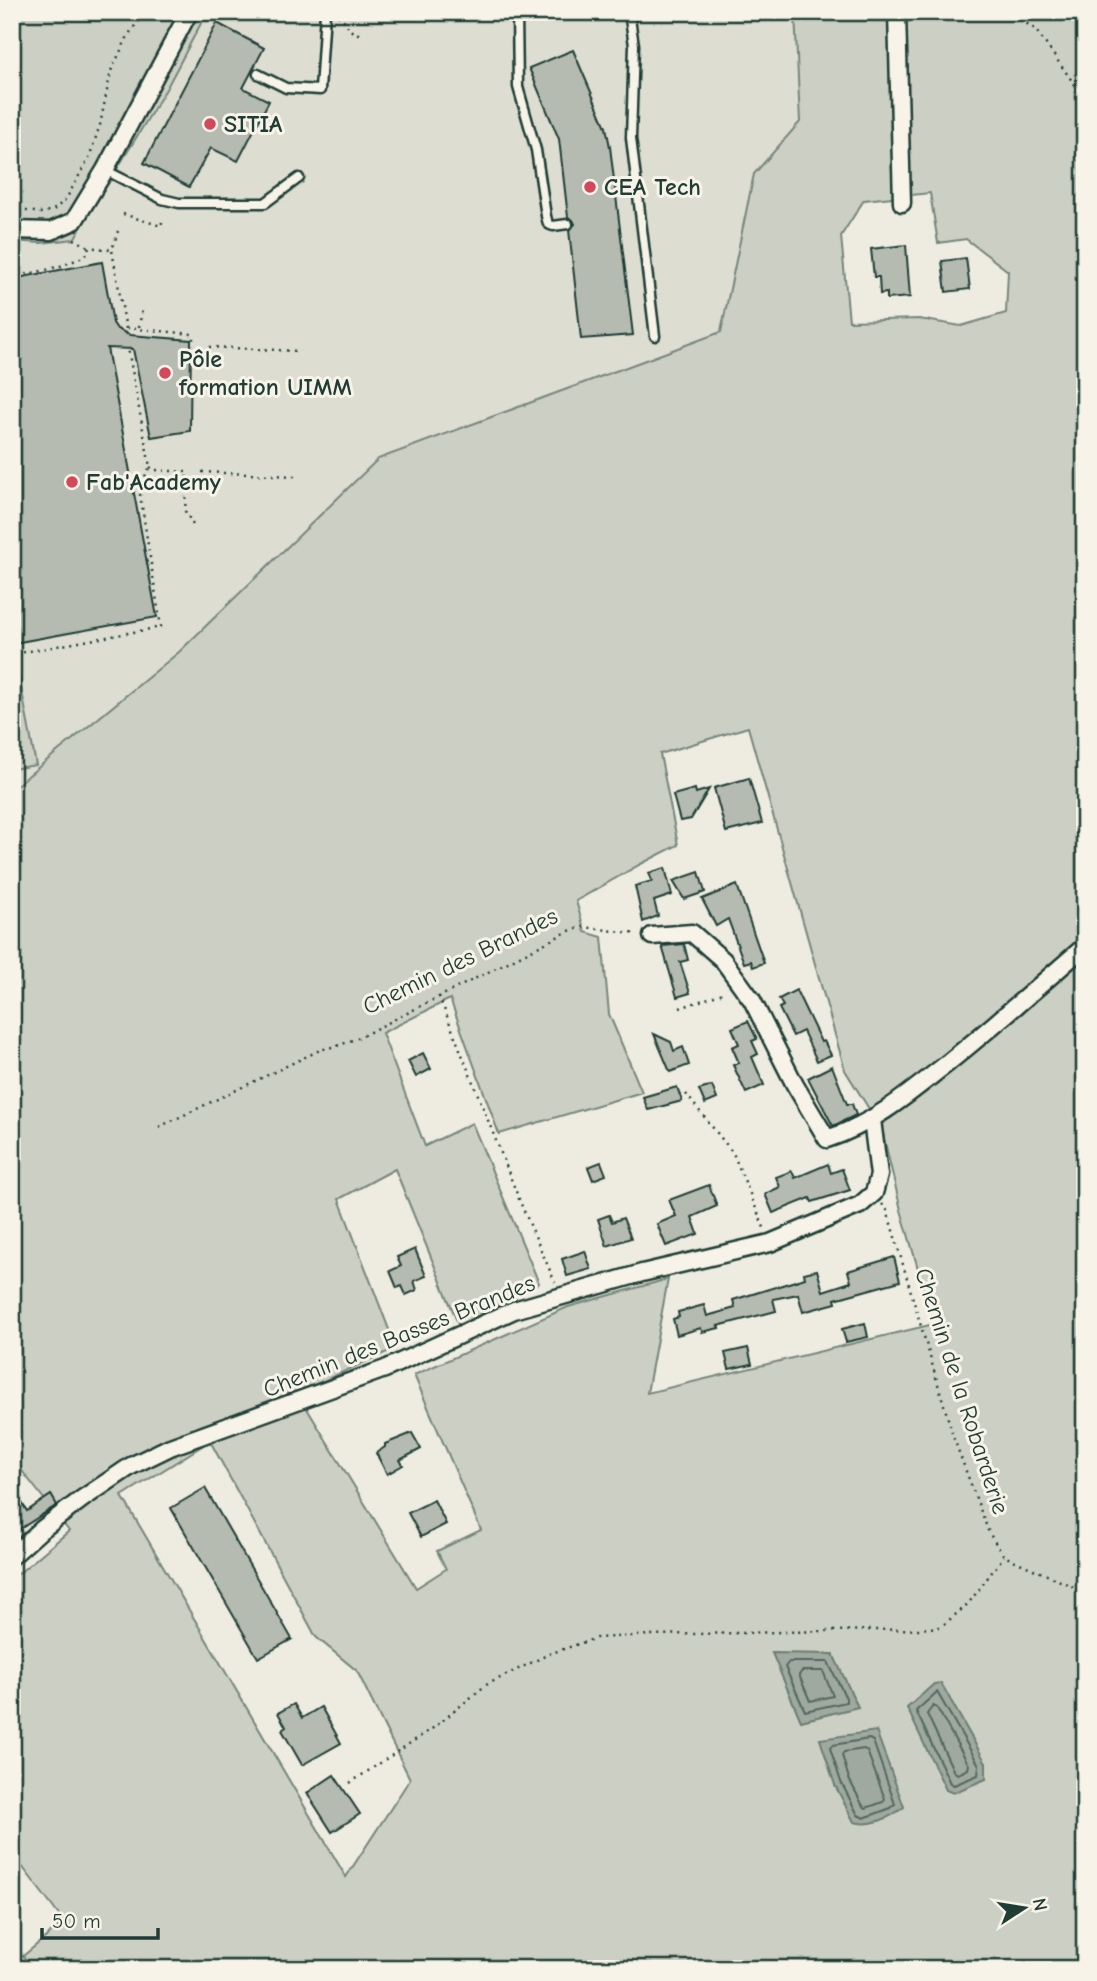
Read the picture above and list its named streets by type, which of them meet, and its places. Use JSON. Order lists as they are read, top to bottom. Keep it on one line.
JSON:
{"streets":{"street":["Chemin des Basses Brandes"],"path":["Chemin des Brandes","Chemin de la Robarderie"]},"crossings":[["Chemin des Basses Brandes","Chemin de la Robarderie"]],"places":["SITIA","CEA Tech","Pôle formation UIMM","Fab'Academy"],"scale_bar":"50 m","north":"right"}
